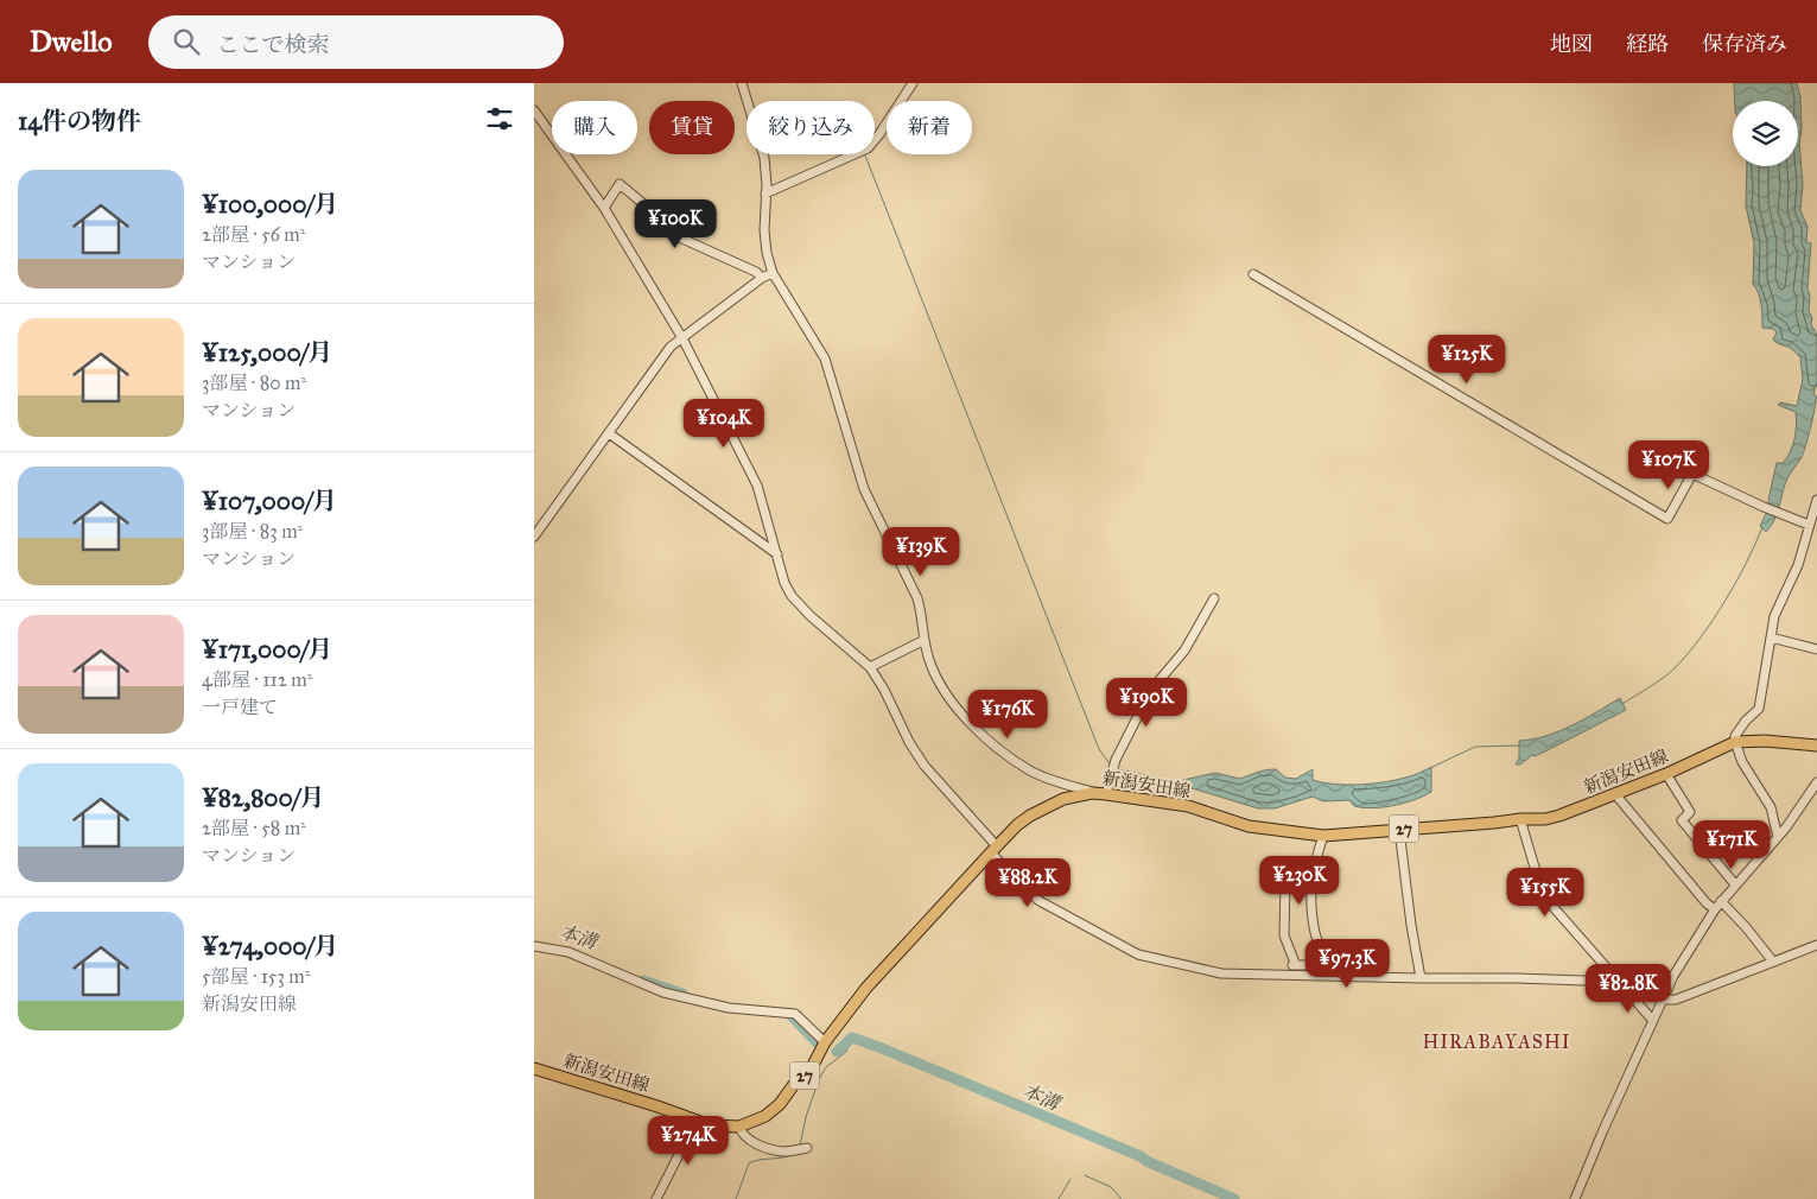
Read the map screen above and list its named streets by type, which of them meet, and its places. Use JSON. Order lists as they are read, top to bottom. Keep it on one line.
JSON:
{"streets":{"main road":["新潟安田線","27"]},"districts":["HIRABAYASHI"],"water":["本溝"],"page":{"header":"Dwello","search":"ここで検索","nav":["地図","経路","保存済み"],"heading":"14件の物件","chip":["購入","賃貸","絞り込み","新着"],"list":[{"name":"¥100,000/月","note":"2部屋 · 56 m² · マンション"},{"name":"¥125,000/月","note":"3部屋 · 80 m² · マンション"},{"name":"¥107,000/月","note":"3部屋 · 83 m² · マンション"},{"name":"¥171,000/月","note":"4部屋 · 112 m² · 一戸建て"},{"name":"¥82,800/月","note":"2部屋 · 58 m² · マンション"},{"name":"¥274,000/月","note":"5部屋 · 153 m² · 新潟安田線"}],"price":["¥100K","¥125K","¥104K","¥107K","¥139K","¥190K","¥176K","¥171K","¥230K","¥88.2K","¥155K","¥97.3K","¥82.8K","¥274K"]}}
